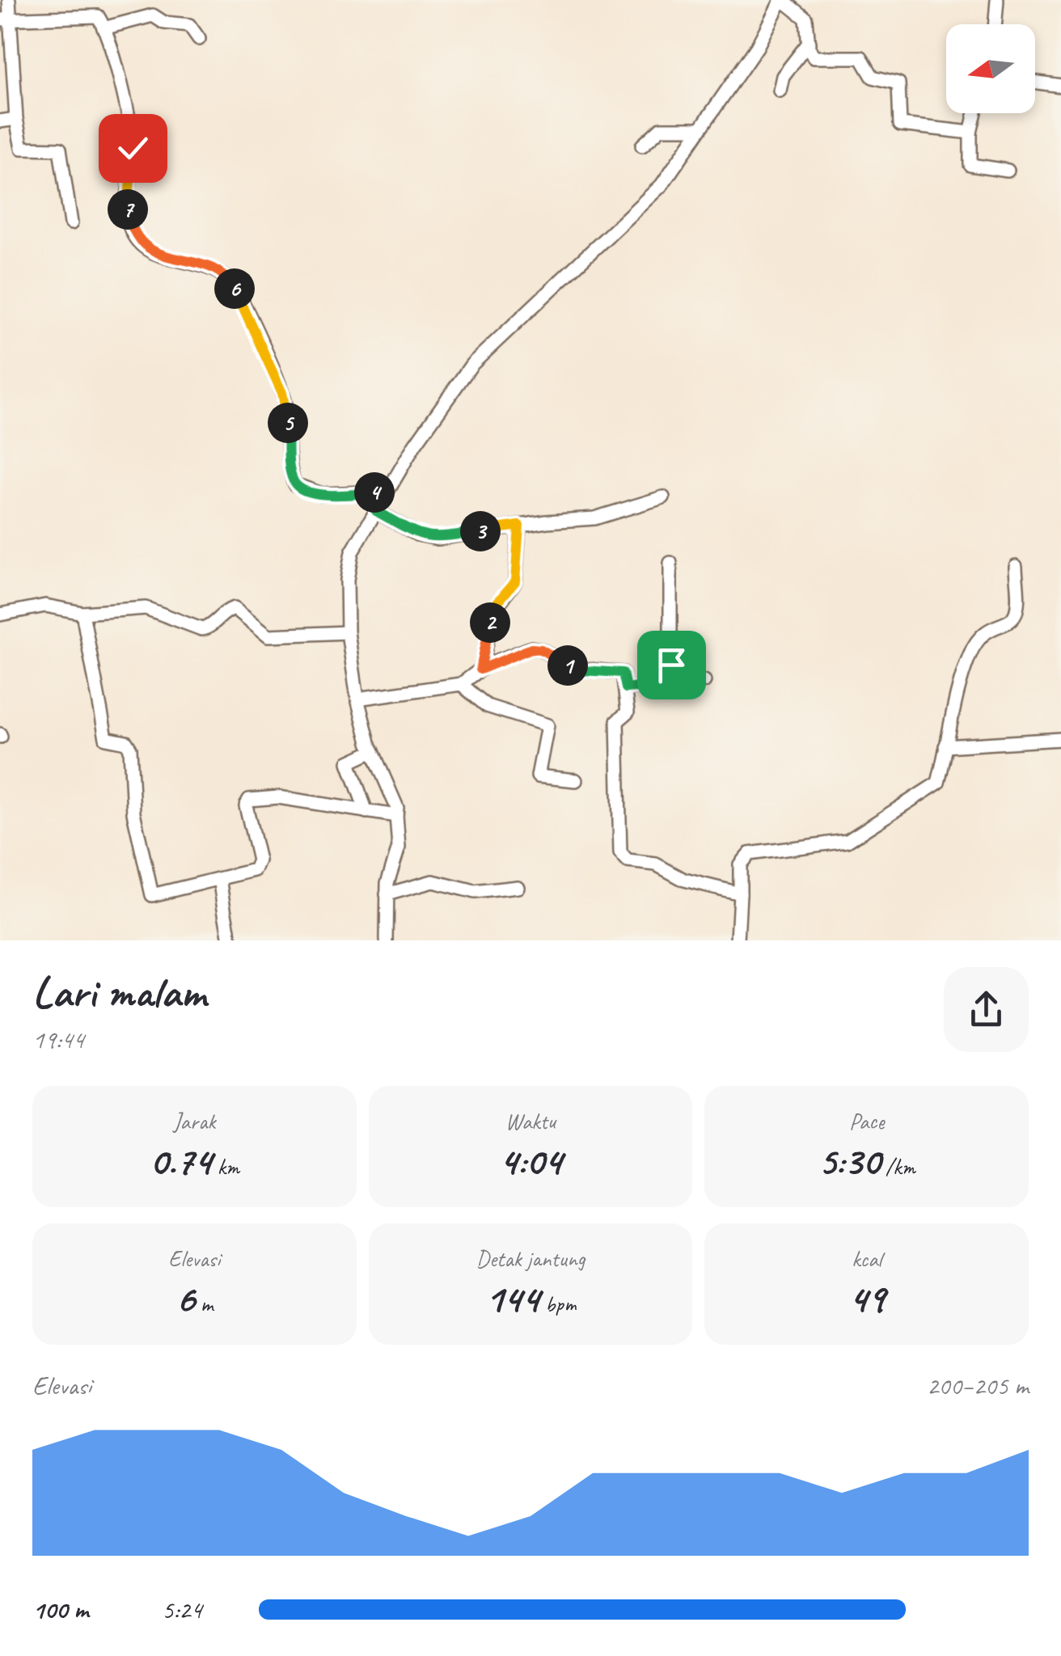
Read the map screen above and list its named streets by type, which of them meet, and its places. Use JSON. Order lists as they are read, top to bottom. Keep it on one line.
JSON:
{"north":"left","page":{"pins":["7","6","5","4","3","2","1"],"heading":["Lari malam","19:44"],"stats":[["Jarak","0.74 km"],["Waktu","4:04"],["Pace","5:30 /km"],["Elevasi","6 m"],["Detak jantung","144 bpm"],["kcal","49"]],"chart":["Elevasi","200–205 m"],"list":[{"name":"100 m","note":"5:24"}]}}
